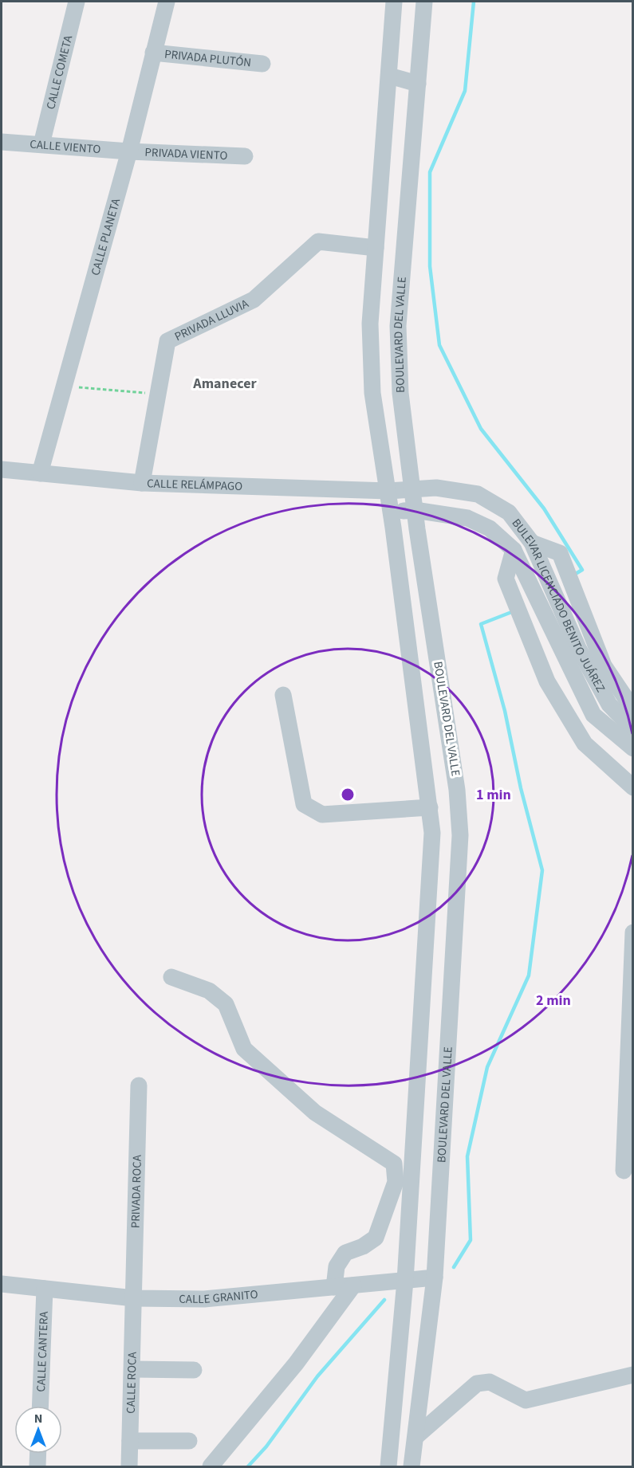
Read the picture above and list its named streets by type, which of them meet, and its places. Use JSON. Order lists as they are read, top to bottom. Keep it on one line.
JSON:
{"streets":{"street":["PRIVADA PLUTÓN","CALLE COMETA","CALLE VIENTO","PRIVADA VIENTO","CALLE PLANETA","PRIVADA LLUVIA","BOULEVARD DEL VALLE","CALLE RELÁMPAGO","BULEVAR LICENCIADO BENITO JUÁREZ","PRIVADA ROCA","CALLE GRANITO","CALLE CANTERA","CALLE ROCA"]},"crossings":[["PRIVADA PLUTÓN","CALLE PLANETA"],["CALLE COMETA","CALLE VIENTO"],["CALLE VIENTO","PRIVADA VIENTO"],["CALLE VIENTO","CALLE PLANETA"],["PRIVADA VIENTO","CALLE PLANETA"],["CALLE PLANETA","CALLE RELÁMPAGO"],["PRIVADA LLUVIA","CALLE RELÁMPAGO"],["BOULEVARD DEL VALLE","BULEVAR LICENCIADO BENITO JUÁREZ"],["BOULEVARD DEL VALLE","CALLE GRANITO"],["CALLE RELÁMPAGO","BULEVAR LICENCIADO BENITO JUÁREZ"],["PRIVADA ROCA","CALLE GRANITO"],["PRIVADA ROCA","CALLE ROCA"],["CALLE GRANITO","CALLE CANTERA"],["CALLE GRANITO","CALLE ROCA"]],"districts":["Amanecer"],"north":"top","rings":["1 min","2 min"]}
